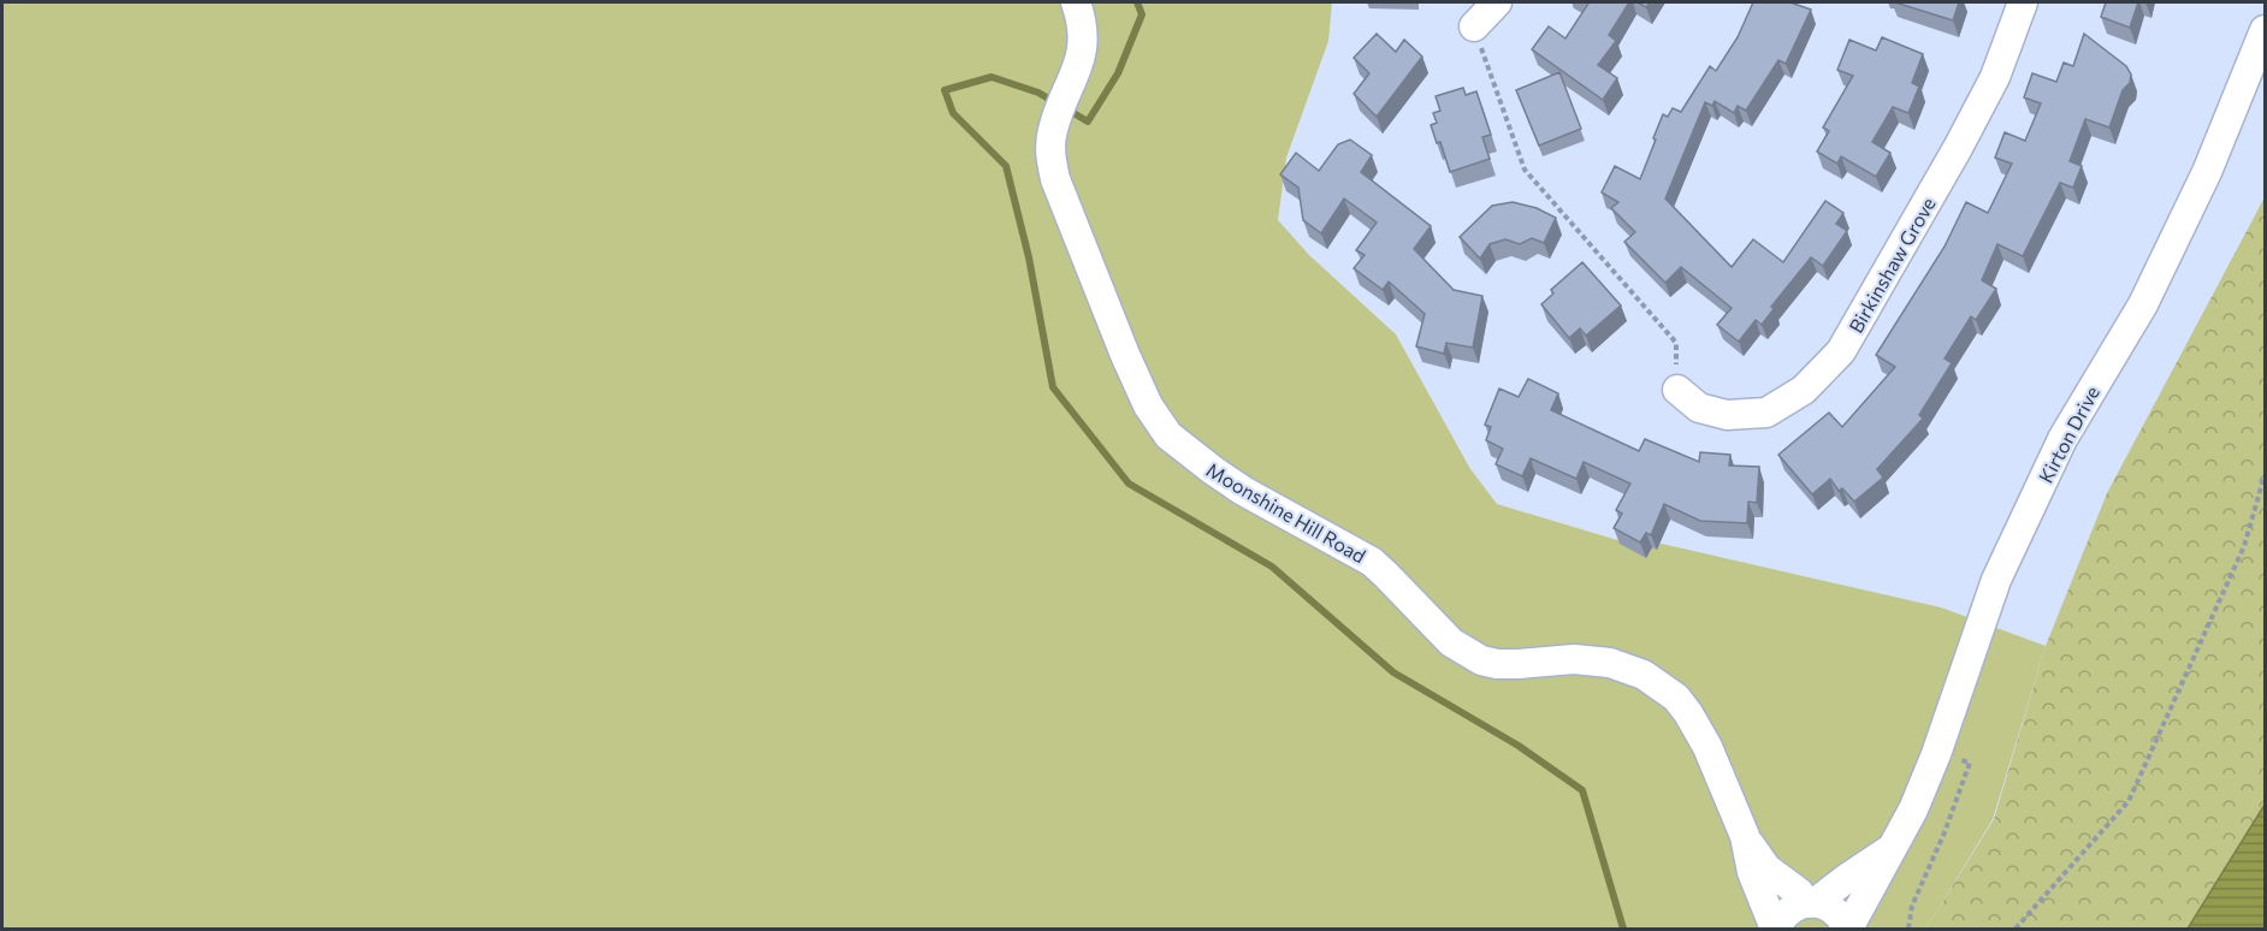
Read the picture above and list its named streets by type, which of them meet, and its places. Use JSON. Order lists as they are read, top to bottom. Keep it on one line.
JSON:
{"streets":{"street":["Birkinshaw Grove","Kirton Drive","Moonshine Hill Road"]},"crossings":[["Kirton Drive","Moonshine Hill Road"]]}
